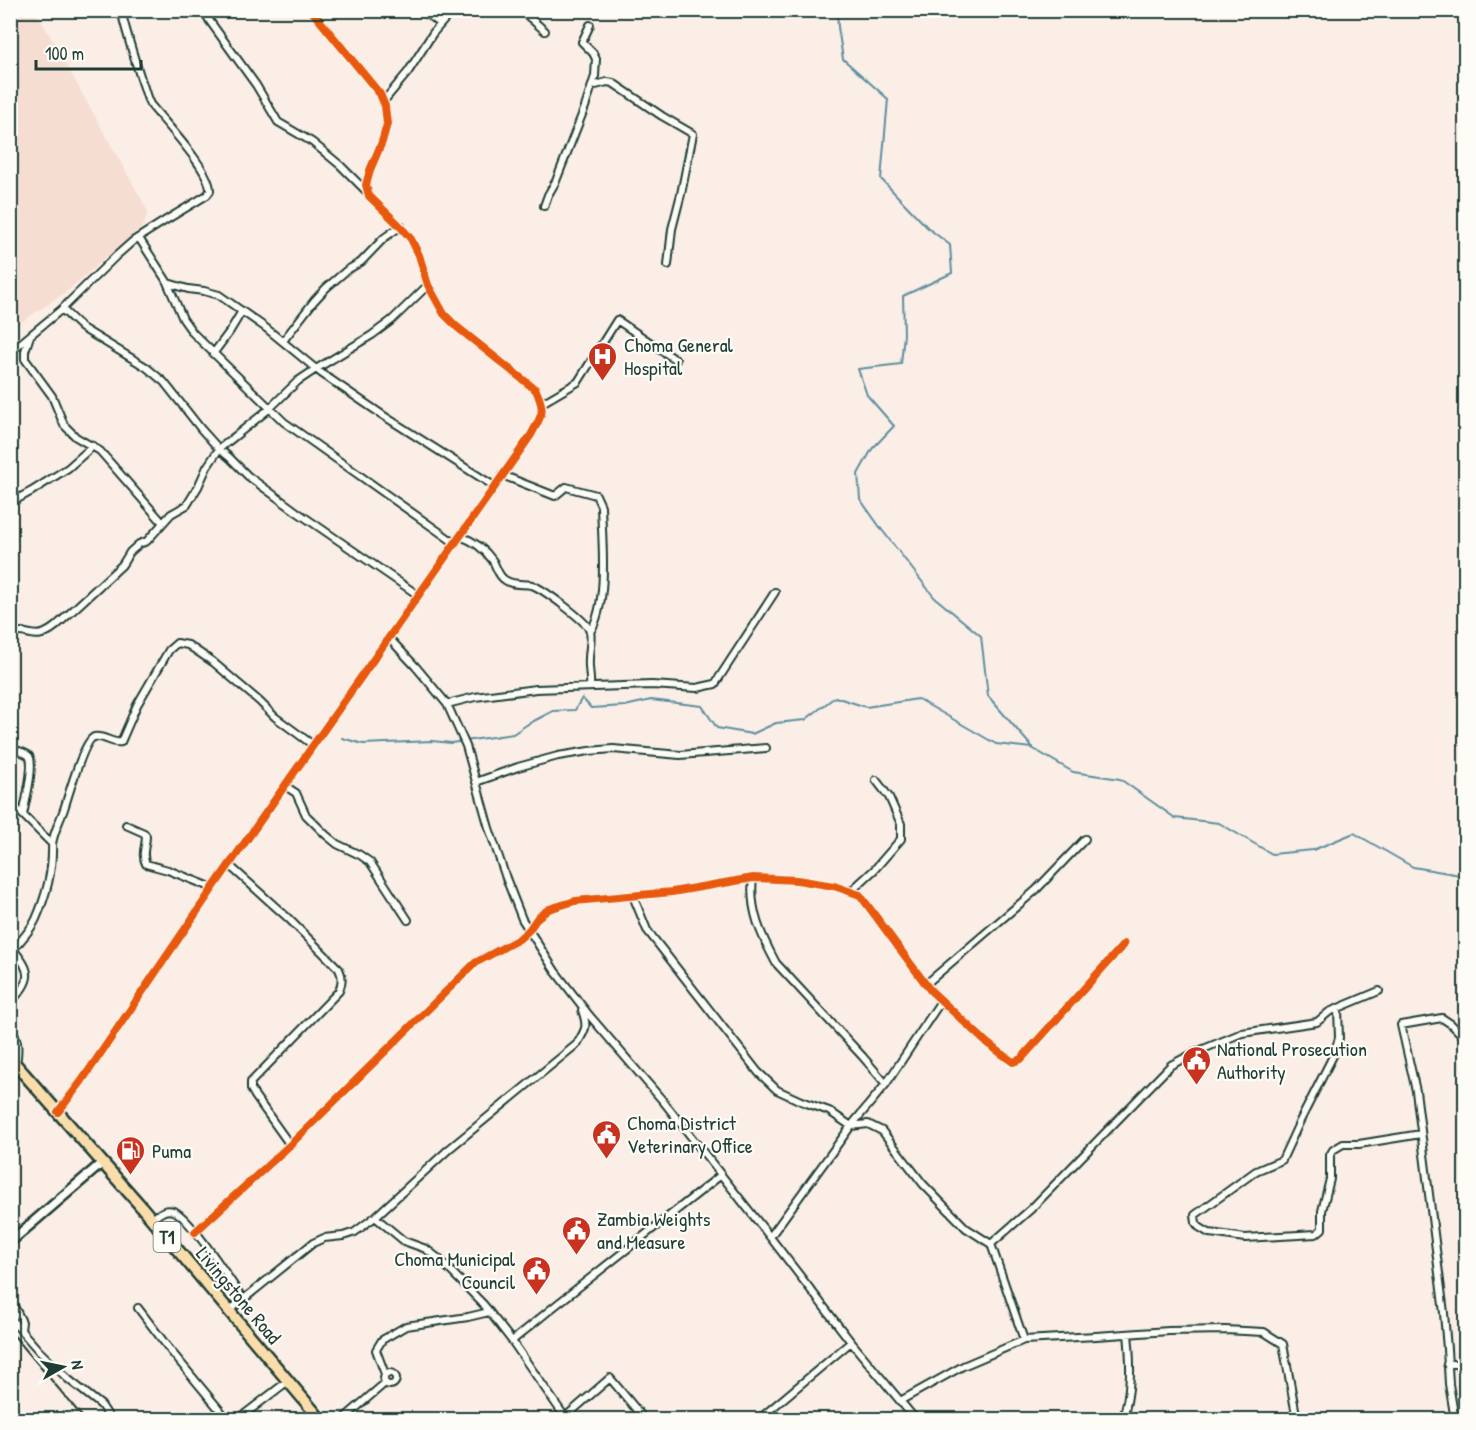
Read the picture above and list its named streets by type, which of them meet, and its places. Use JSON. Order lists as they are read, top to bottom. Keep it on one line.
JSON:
{"streets":{"highway":["T1","Livingstone Road"]},"places":{"hospital":["Choma General Hospital"],"public building":["National Prosecution Authority","Choma District Veterinary Office","Zambia Weights and Measure","Choma Municipal Council"],"fuel station":["Puma"]},"scale_bar":"100 m","north":"right"}
